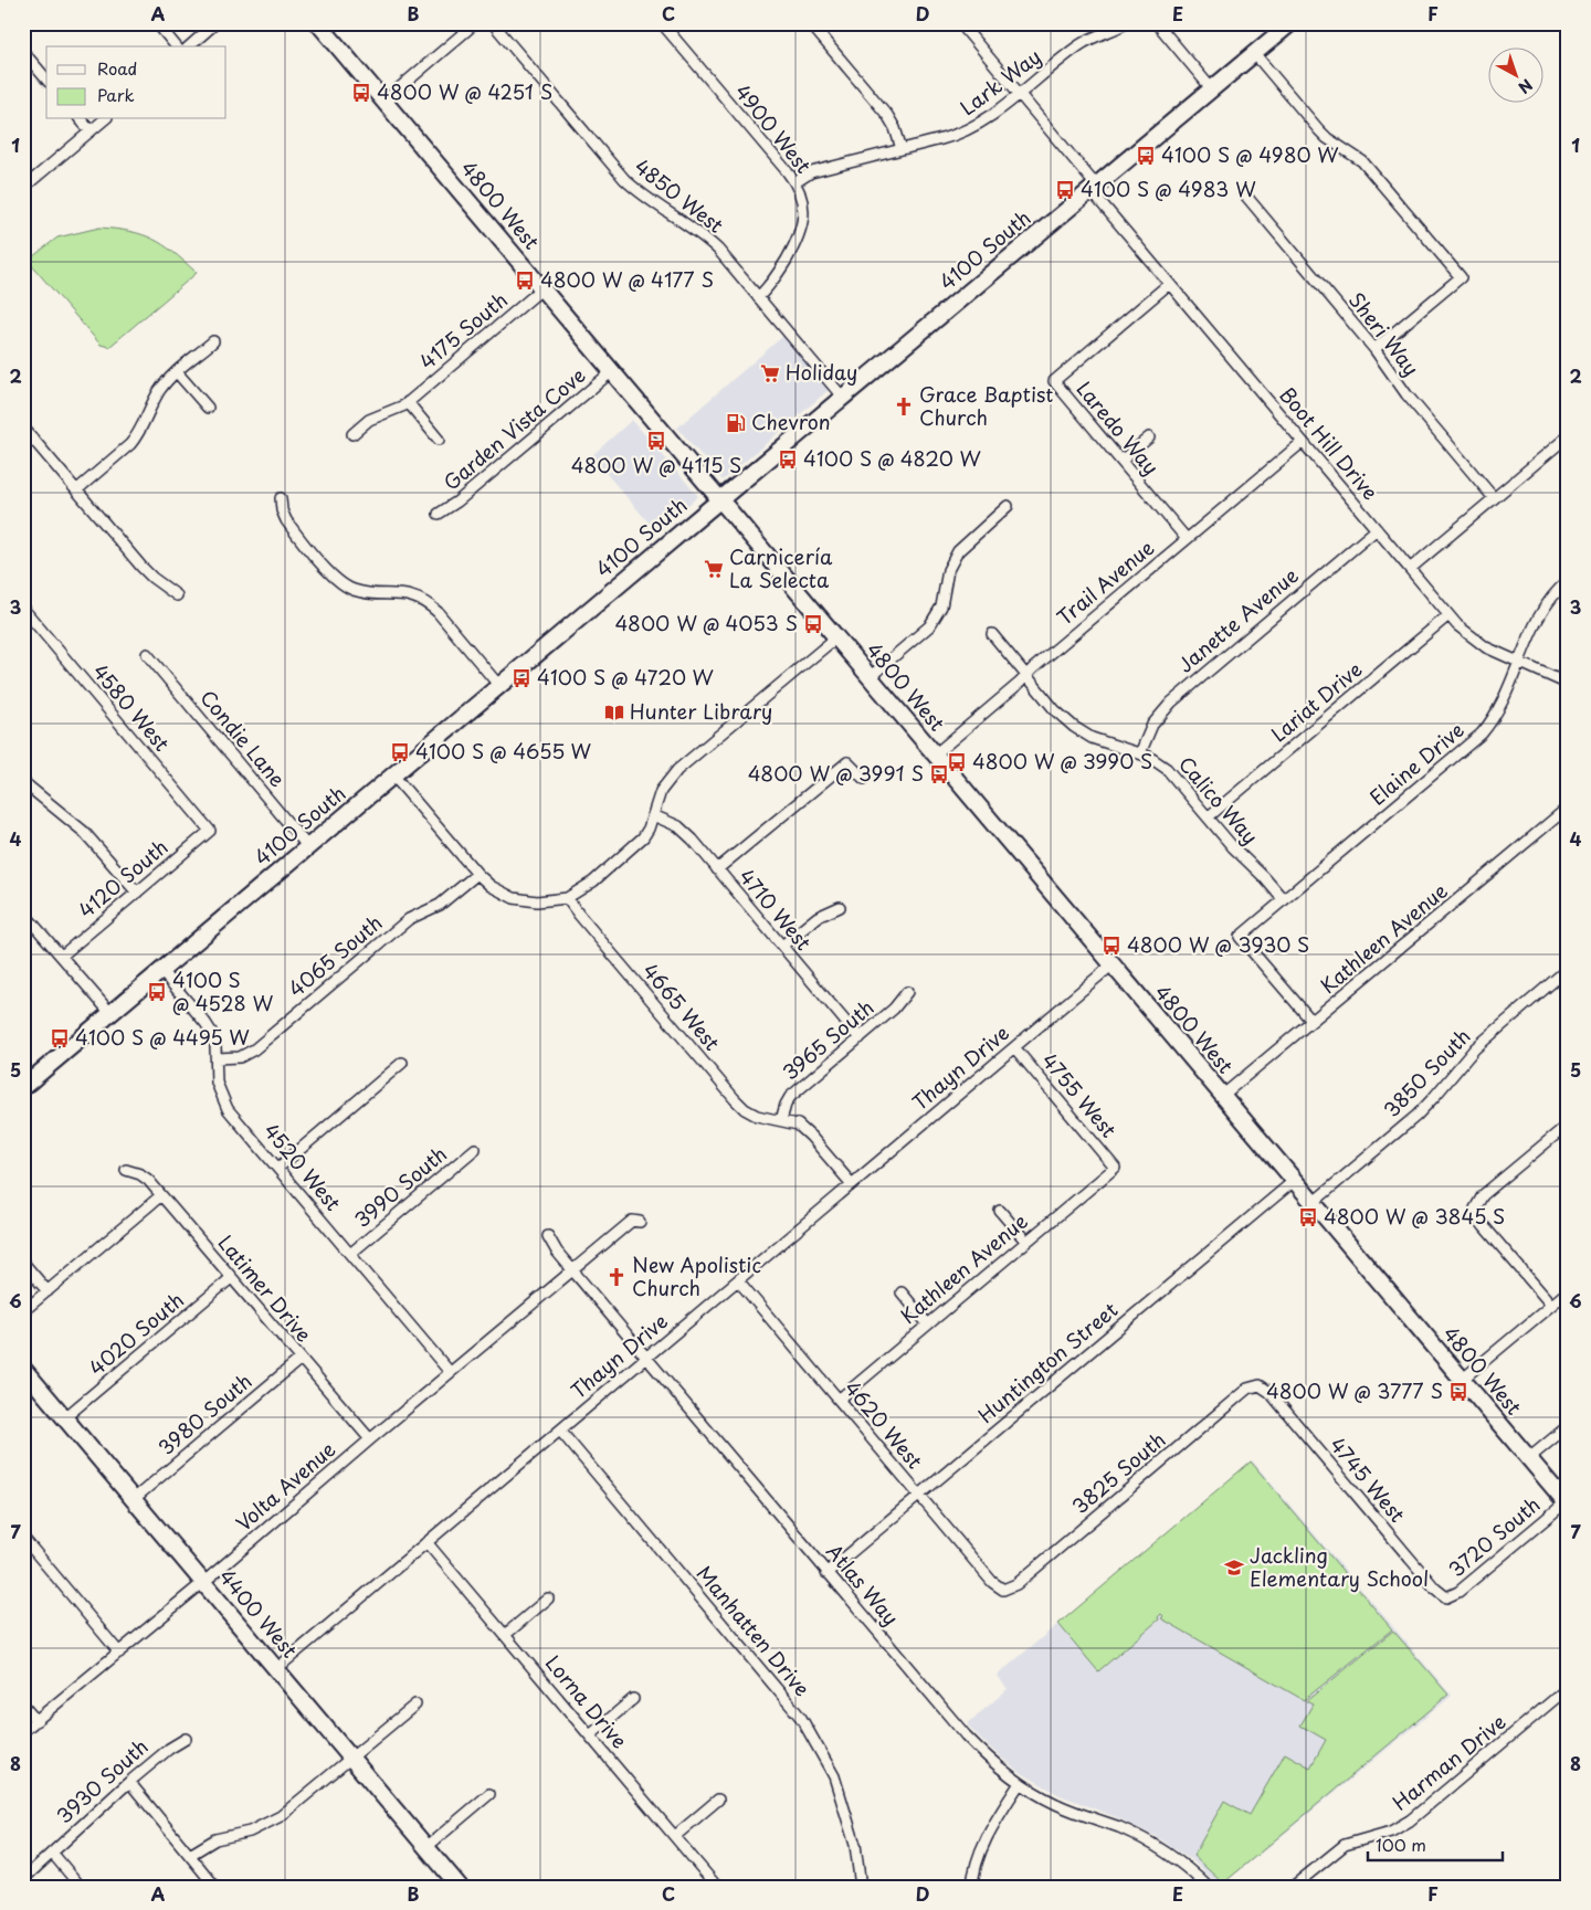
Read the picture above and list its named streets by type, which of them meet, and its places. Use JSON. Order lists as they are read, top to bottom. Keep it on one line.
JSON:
{"streets":{"main road":["4800 West","4100 South","4400 West"],"street":["Lark Way","4900 West","4850 West","4175 South","Sheri Way","Laredo Way","Garden Vista Cove","Boot Hill Drive","Trail Avenue","Janette Avenue","Lariat Drive","4580 West","Condie Lane","Elaine Drive","Calico Way","4120 South","4710 West","Kathleen Avenue","4065 South","4665 West","3965 South","Thayn Drive","3850 South","4755 West","4520 West","3990 South","Latimer Drive","4020 South","Huntington Street","3980 South","4620 West","3825 South","4745 West","Volta Avenue","3720 South","Atlas Way","Manhatten Drive","Lorna Drive","Harman Drive","3930 South"]},"crossings":[["Lark Way","4900 West"],["Lark Way","Boot Hill Drive"],["4900 West","4850 West"],["4850 West","4100 South"],["4800 West","4100 South"],["4800 West","4175 South"],["4800 West","Garden Vista Cove"],["4800 West","Trail Avenue"],["4800 West","Kathleen Avenue"],["4800 West","Thayn Drive"],["4800 West","3850 South"],["4800 West","Huntington Street"],["4800 West","3720 South"],["4100 South","Boot Hill Drive"],["4100 South","Condie Lane"],["4100 South","4520 West"],["Laredo Way","Boot Hill Drive"],["Laredo Way","Trail Avenue"],["Boot Hill Drive","Trail Avenue"],["Boot Hill Drive","Janette Avenue"],["Boot Hill Drive","Lariat Drive"],["Boot Hill Drive","Elaine Drive"],["Trail Avenue","Calico Way"],["Janette Avenue","Calico Way"],["Lariat Drive","Calico Way"],["4580 West","4120 South"],["Elaine Drive","Calico Way"],["Elaine Drive","Kathleen Avenue"],["4710 West","3965 South"],["Kathleen Avenue","4755 West"],["Kathleen Avenue","4620 West"],["4065 South","4520 West"],["4665 West","3965 South"],["4665 West","Thayn Drive"],["Thayn Drive","4755 West"],["Thayn Drive","4620 West"],["Thayn Drive","Atlas Way"],["Thayn Drive","4400 West"],["Thayn Drive","Manhatten Drive"],["Thayn Drive","Lorna Drive"],["4520 West","3990 South"],["4520 West","Volta Avenue"],["Latimer Drive","4020 South"],["Latimer Drive","3980 South"],["Latimer Drive","Volta Avenue"],["4020 South","4400 West"],["Huntington Street","4620 West"],["Huntington Street","Atlas Way"],["3980 South","4400 West"],["4620 West","3825 South"],["3825 South","4745 West"],["4745 West","3720 South"],["Volta Avenue","Atlas Way"],["Volta Avenue","4400 West"]],"places":{"bus stop":["4800 W @ 4251 S","4100 S @ 4980 W","4100 S @ 4983 W","4800 W @ 4177 S","4800 W @ 4115 S","4100 S @ 4820 W","4800 W @ 4053 S","4100 S @ 4720 W","4100 S @ 4655 W","4800 W @ 3990 S","4800 W @ 3991 S","4800 W @ 3930 S","4100 S @ 4528 W","4100 S @ 4495 W","4800 W @ 3845 S","4800 W @ 3777 S"],"supermarket":["Holiday","Carnicería La Selecta"],"church":["Grace Baptist Church","New Apolistic Church"],"fuel station":["Chevron"],"library":["Hunter Library"],"school or university":["Jackling Elementary School"]},"legend":["Road","Park"],"scale_bar":"100 m","north":"bottom right","grid":{"columns":["A","B","C","D","E","F"],"rows":["1","2","3","4","5","6","7","8"]}}
